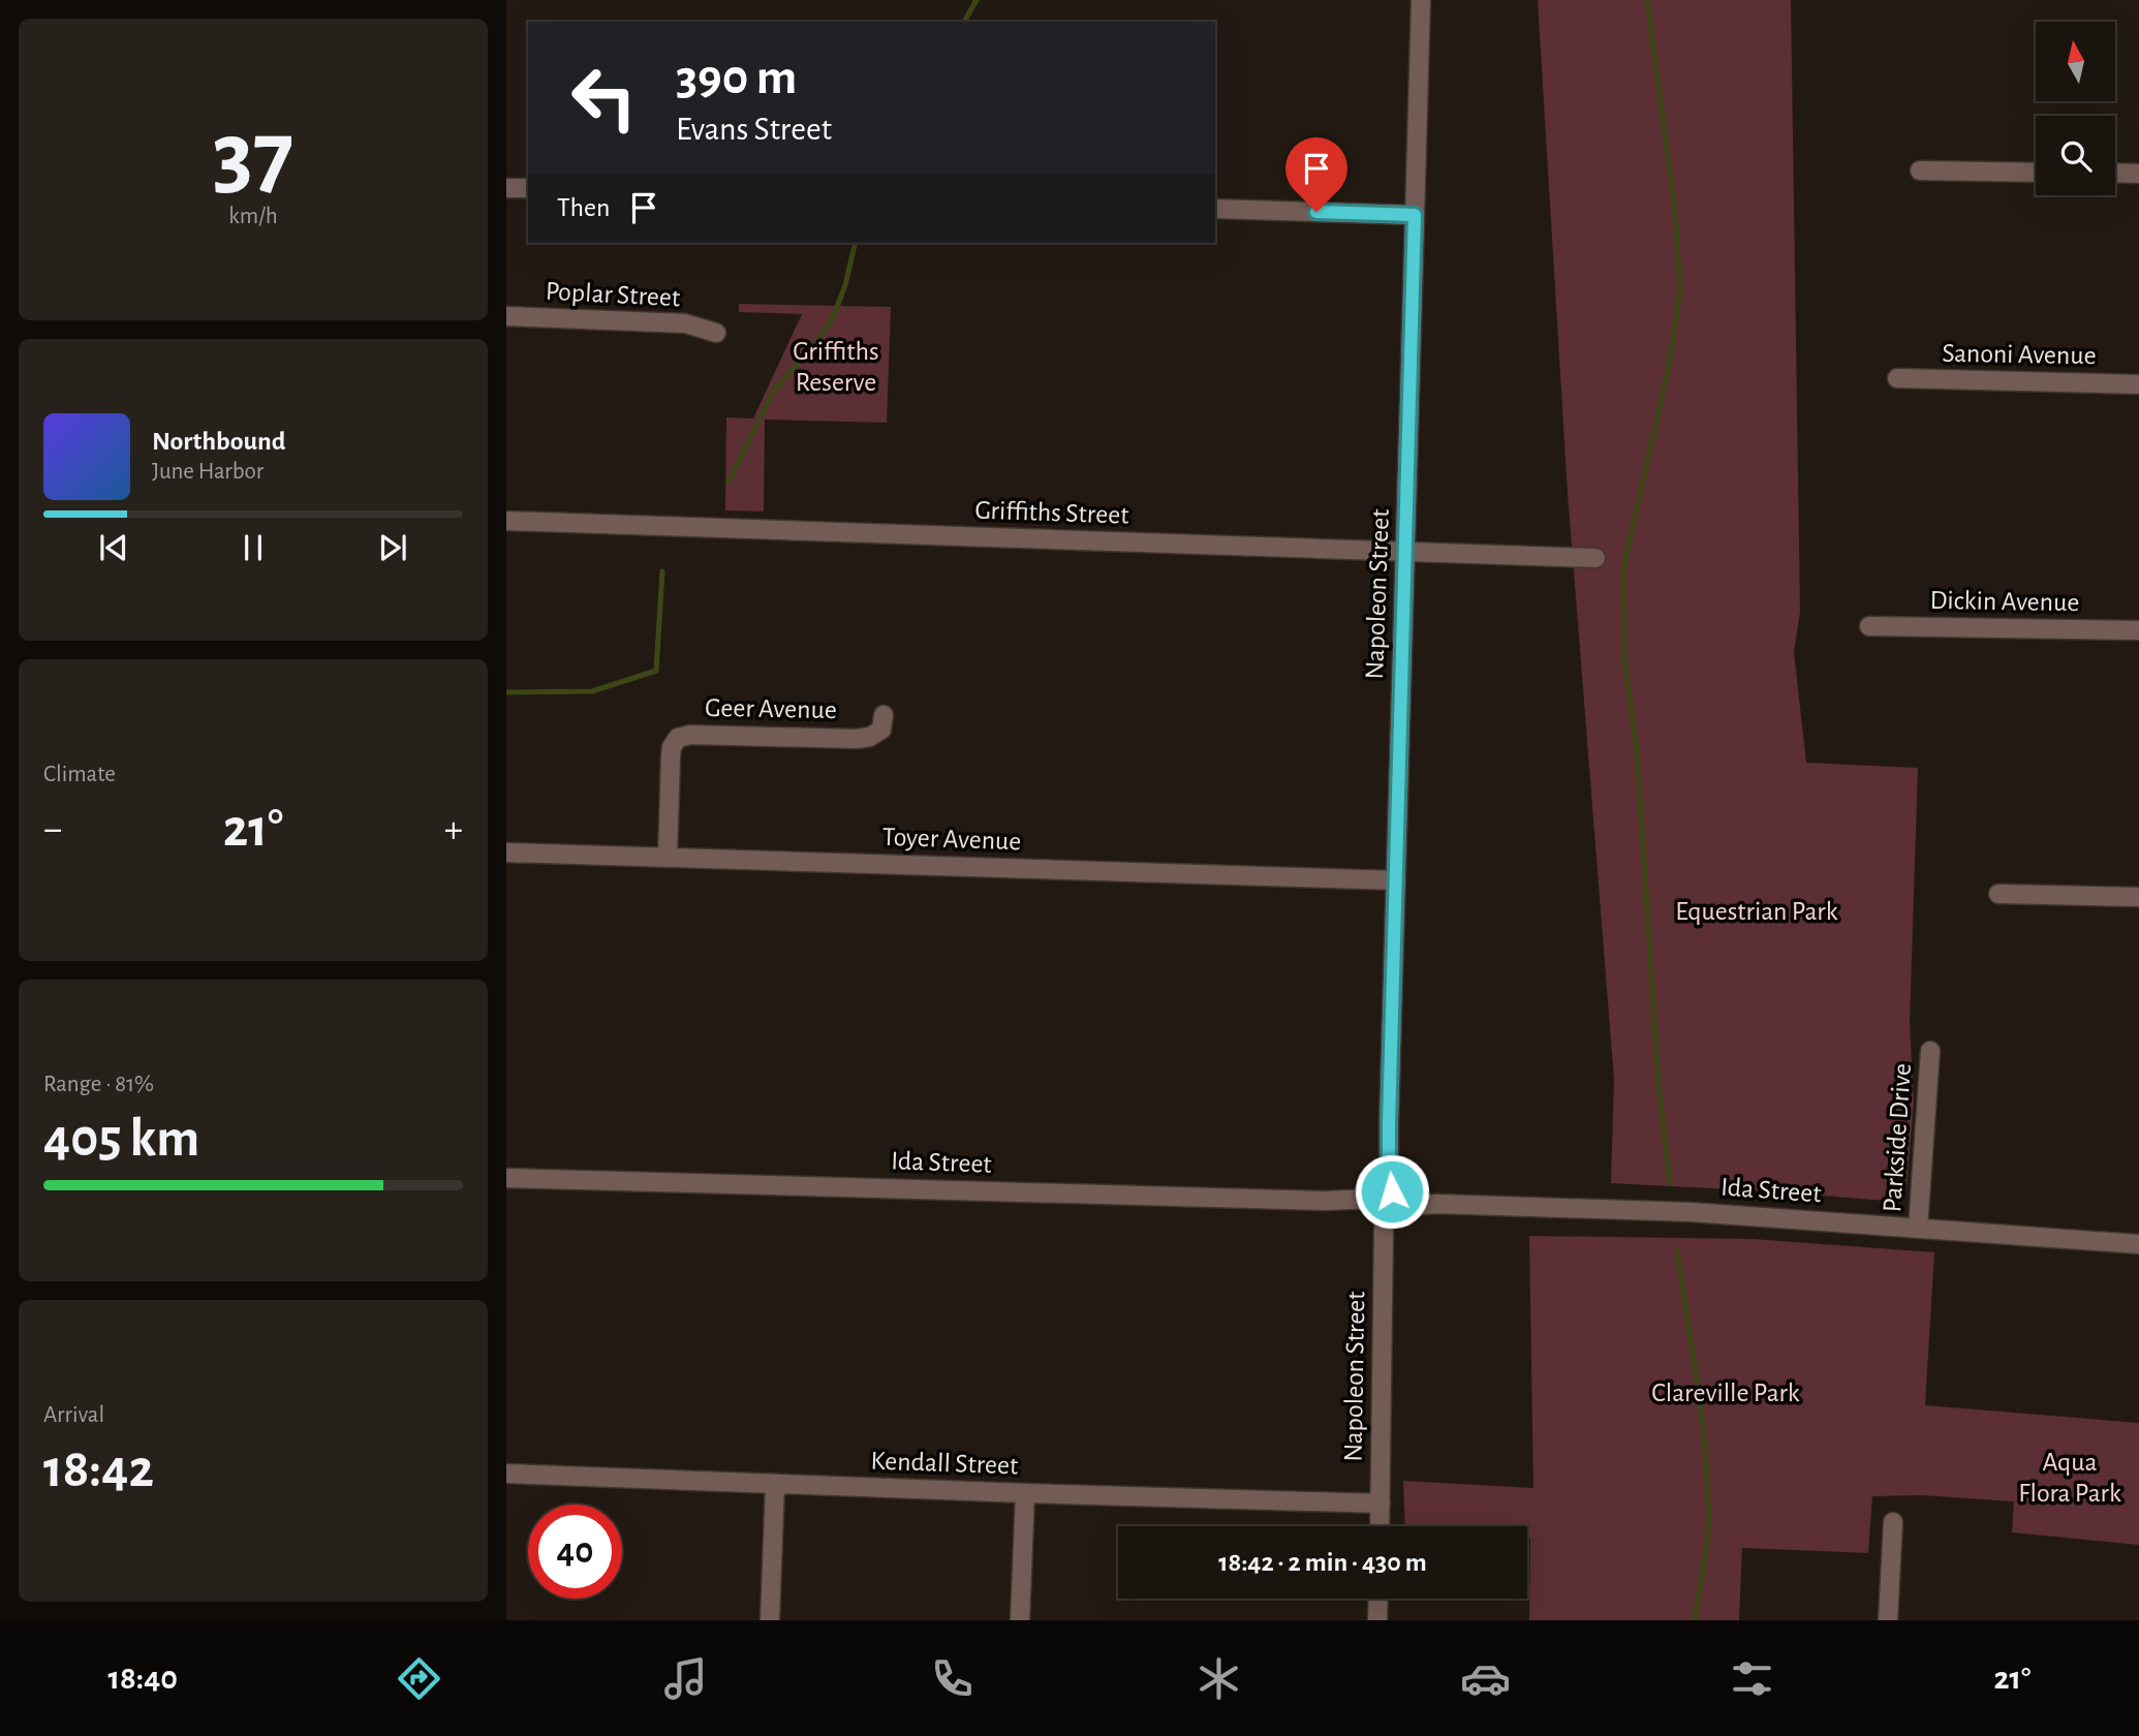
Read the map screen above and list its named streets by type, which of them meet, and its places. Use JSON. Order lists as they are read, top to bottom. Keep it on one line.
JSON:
{"streets":{"street":["Poplar Street","Sanoni Avenue","Griffiths Street","Napoleon Street","Dickin Avenue","Geer Avenue","Toyer Avenue","Parkside Drive","Ida Street","Kendall Street"]},"crossings":[["Griffiths Street","Napoleon Street"],["Napoleon Street","Toyer Avenue"],["Napoleon Street","Ida Street"],["Napoleon Street","Kendall Street"],["Geer Avenue","Toyer Avenue"],["Parkside Drive","Ida Street"]],"parks":["Griffiths Reserve","Equestrian Park","Clareville Park","Aqua Flora Park"],"north":"top","page":{"tile":[["37","km/h"],"Climate",["Range · 81%","405 km"],["Arrival","18:42"]],"turn":["390 m","Evans Street"],"then":"Then","song":["Northbound","June Harbor"],"heat":["−","21°","+"],"limit":"40","trip":"18:42 · 2 min · 430 m","tabs":["18:40","21°"]}}
